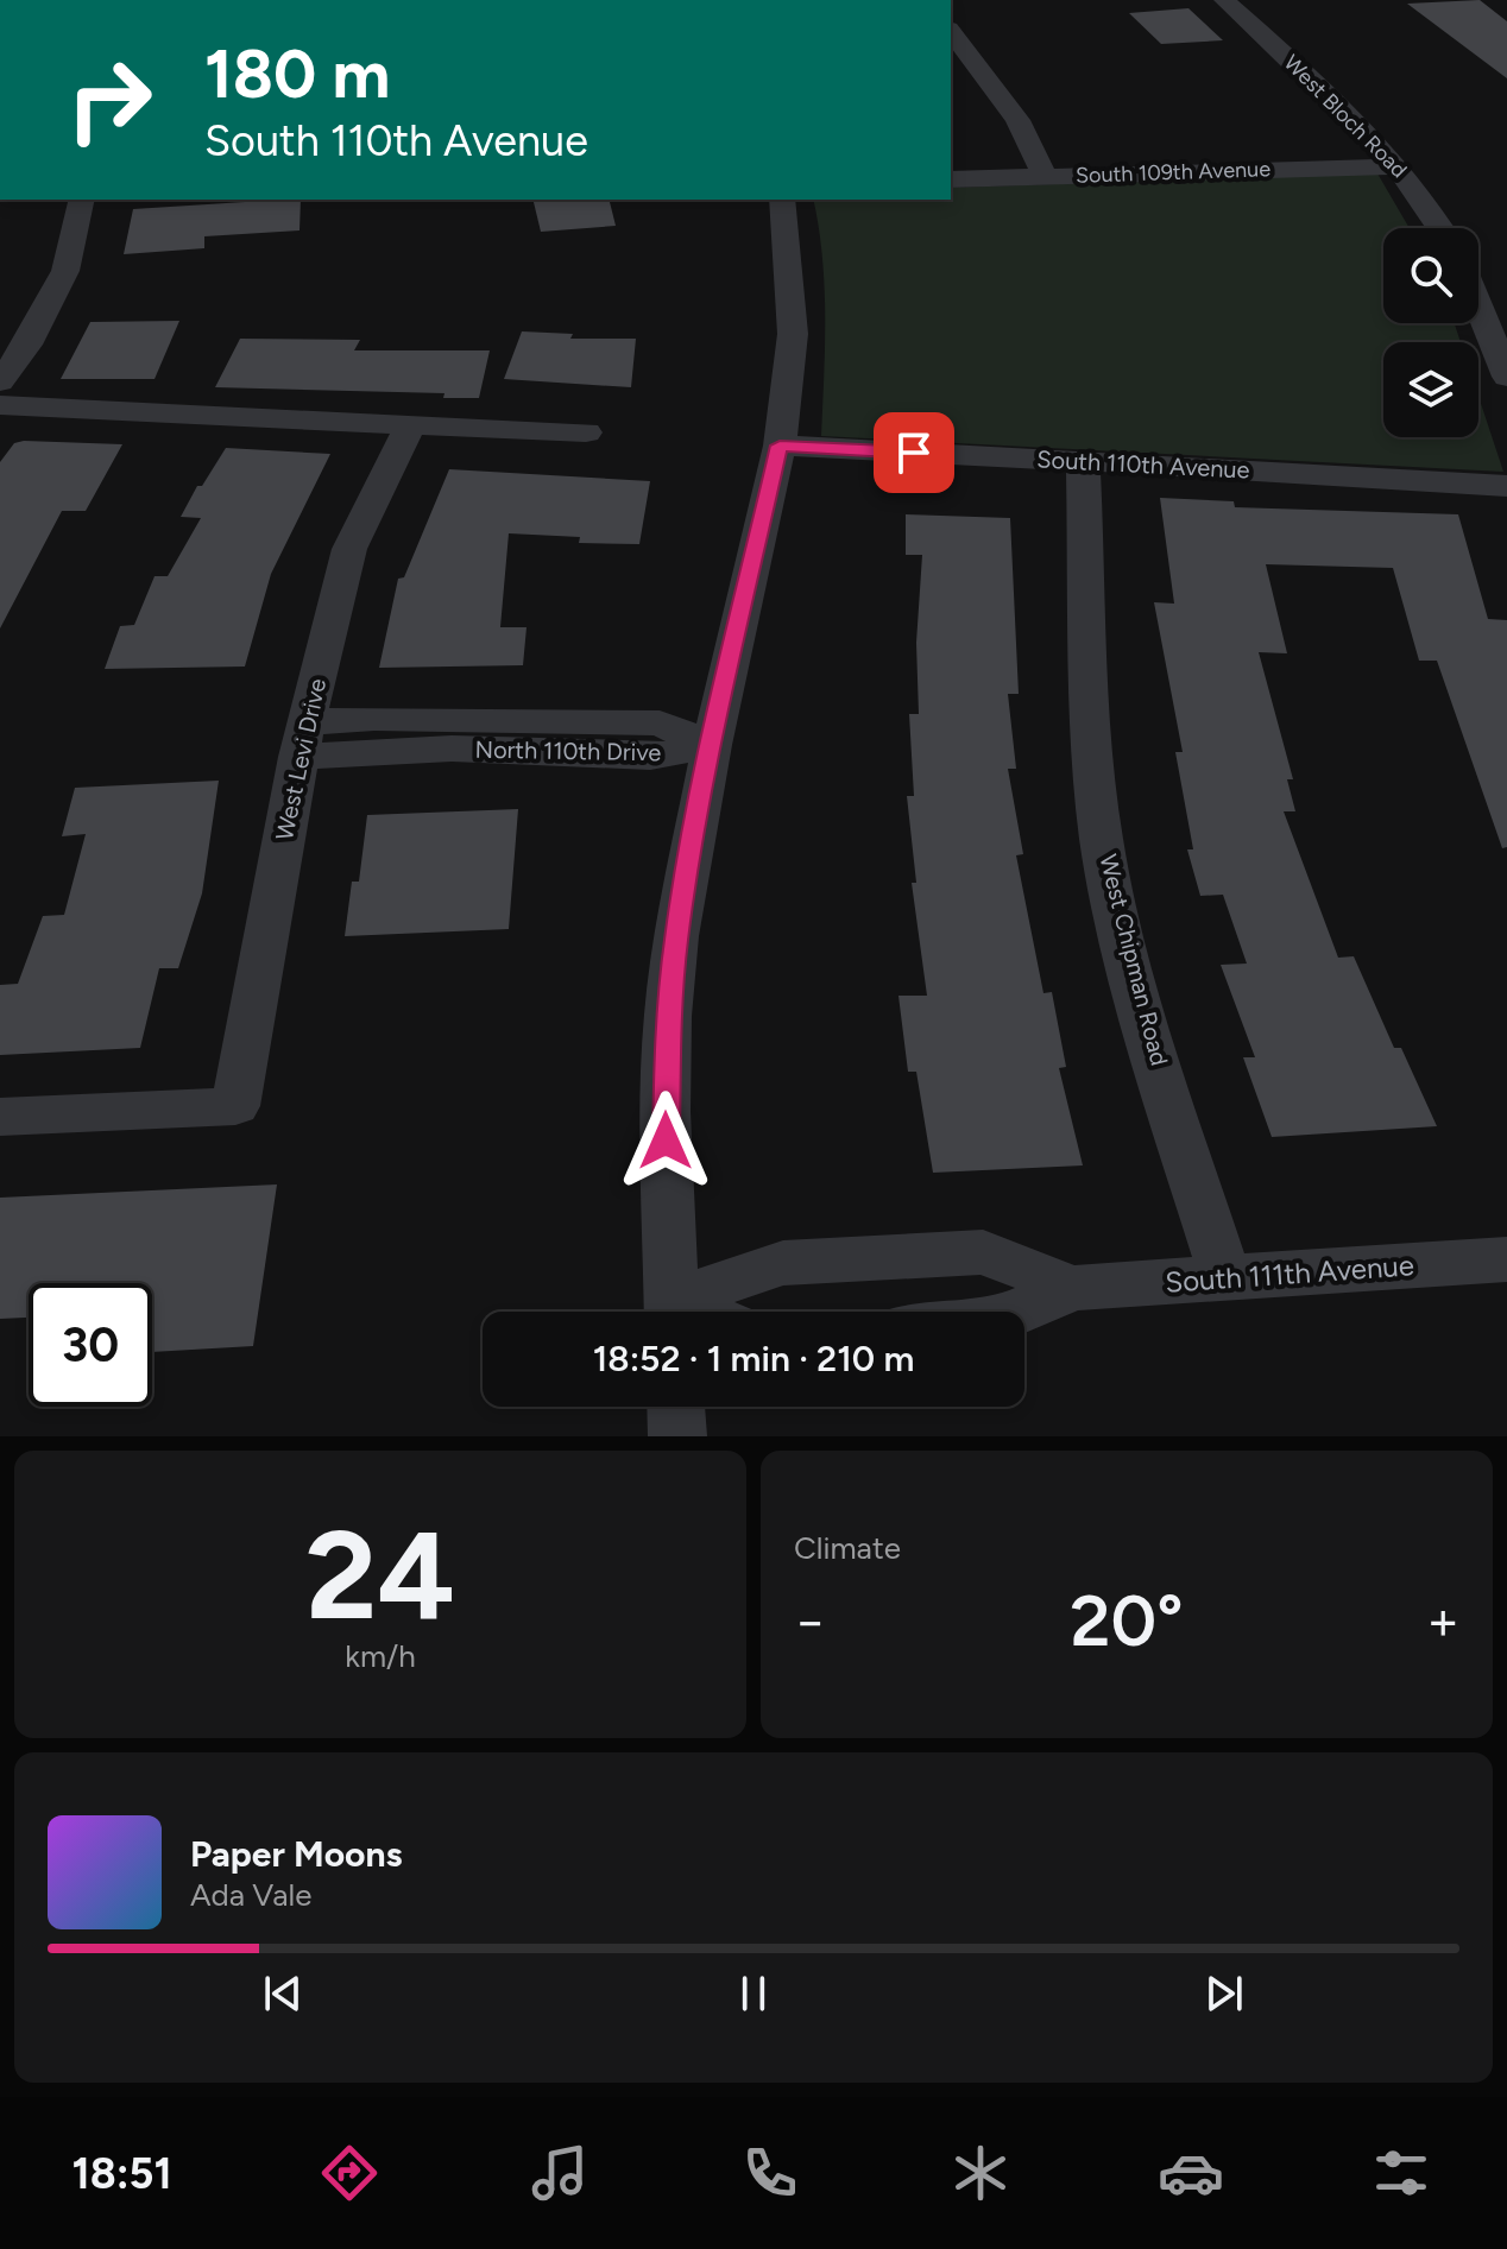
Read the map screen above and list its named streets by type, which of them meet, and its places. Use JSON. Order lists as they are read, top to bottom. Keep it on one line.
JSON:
{"streets":{"street":["West Bloch Road","South 109th Avenue","South 110th Avenue","North 110th Drive","West Levi Drive","West Chipman Road","South 111th Avenue"]},"crossings":[["West Bloch Road","South 109th Avenue"],["South 110th Avenue","West Chipman Road"],["North 110th Drive","West Levi Drive"],["West Chipman Road","South 111th Avenue"]],"page":{"turn":["180 m","South 110th Avenue"],"limit":"30","trip":"18:52 · 1 min · 210 m","tile":[["24","km/h"],"Climate"],"heat":["−","20°","+"],"song":["Paper Moons","Ada Vale"],"tabs":"18:51"}}
